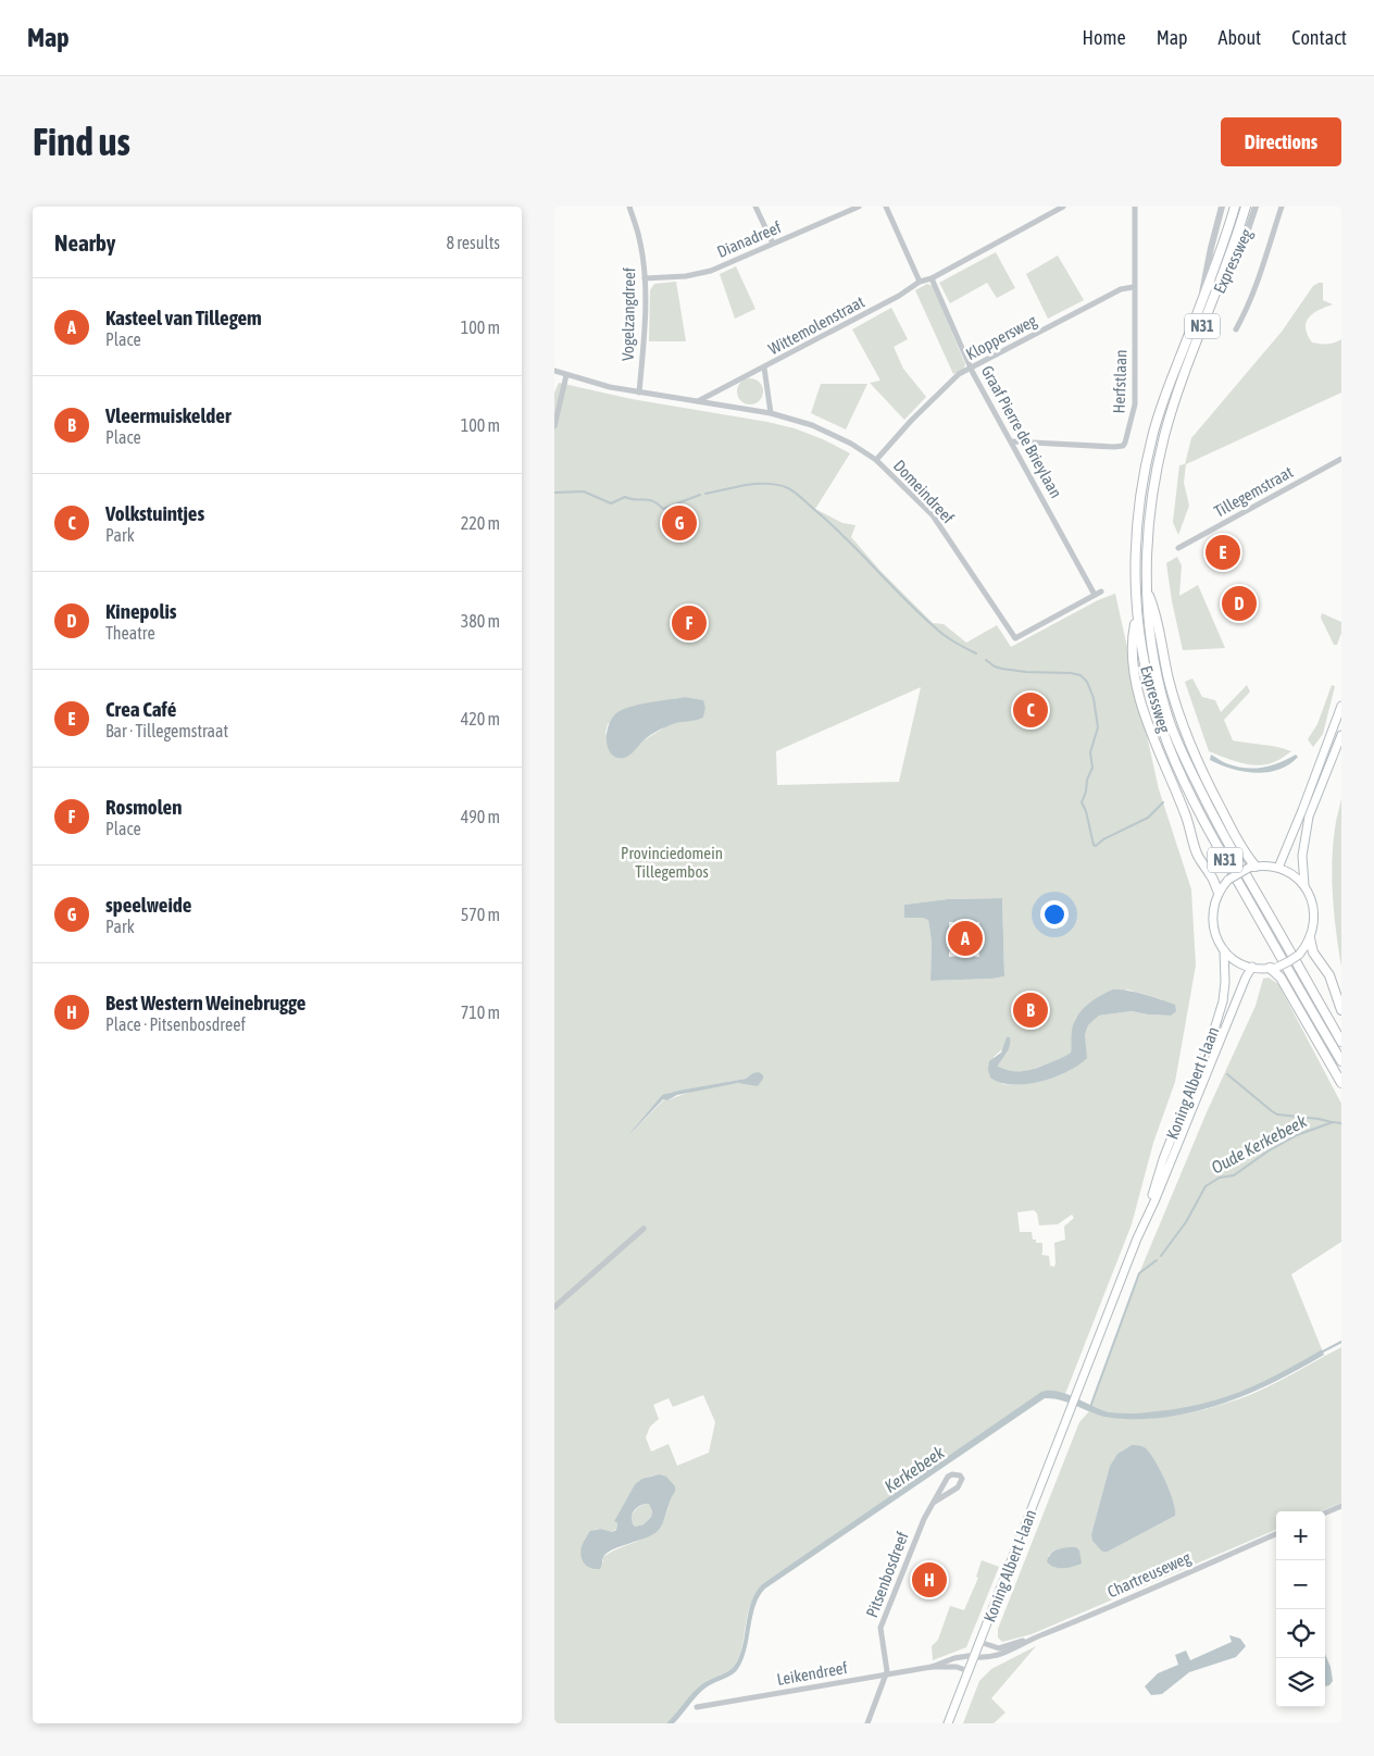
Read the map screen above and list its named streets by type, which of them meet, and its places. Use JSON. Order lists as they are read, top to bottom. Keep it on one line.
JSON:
{"streets":{"highway":["Expressweg","N31"],"main road":["Koning Albert I-laan"],"street":["Dianadreef","Vogelzangdreef","Wittemolenstraat","Kloppersweg","Herfstlaan","Graaf Pierre de Brieylaan","Domeindreef","Tillegemstraat","Pitsenbosdreef","Chartreuseweg","Leikendreef"]},"crossings":[["Dianadreef","Vogelzangdreef"],["Expressweg","N31"],["Wittemolenstraat","Graaf Pierre de Brieylaan"],["Wittemolenstraat","Domeindreef"],["N31","Koning Albert I-laan"],["Kloppersweg","Herfstlaan"],["Kloppersweg","Graaf Pierre de Brieylaan"],["Kloppersweg","Domeindreef"],["Herfstlaan","Graaf Pierre de Brieylaan"],["Graaf Pierre de Brieylaan","Domeindreef"],["Koning Albert I-laan","Chartreuseweg"],["Koning Albert I-laan","Leikendreef"],["Pitsenbosdreef","Leikendreef"],["Chartreuseweg","Leikendreef"]],"water":["Oude Kerkebeek","Kerkebeek"],"parks":["Provinciedomein Tillegembos"],"page":{"header":"Map","nav":["Home","Map","About","Contact"],"buttons":"Directions","title":"Find us","heading":["Nearby","8 results"],"list":[{"mark":"A","name":"Kasteel van Tillegem","note":"Place","value":"100 m"},{"mark":"B","name":"Vleermuiskelder","note":"Place","value":"100 m"},{"mark":"C","name":"Volkstuintjes","note":"Park","value":"220 m"},{"mark":"D","name":"Kinepolis","note":"Theatre","value":"380 m"},{"mark":"E","name":"Crea Café","note":"Bar · Tillegemstraat","value":"420 m"},{"mark":"F","name":"Rosmolen","note":"Place","value":"490 m"},{"mark":"G","name":"speelweide","note":"Park","value":"570 m"},{"mark":"H","name":"Best Western Weinebrugge","note":"Place · Pitsenbosdreef","value":"710 m"}],"pins":["G","E","D","F","C","A","B","H"],"map_buttons":["+","−"]}}
